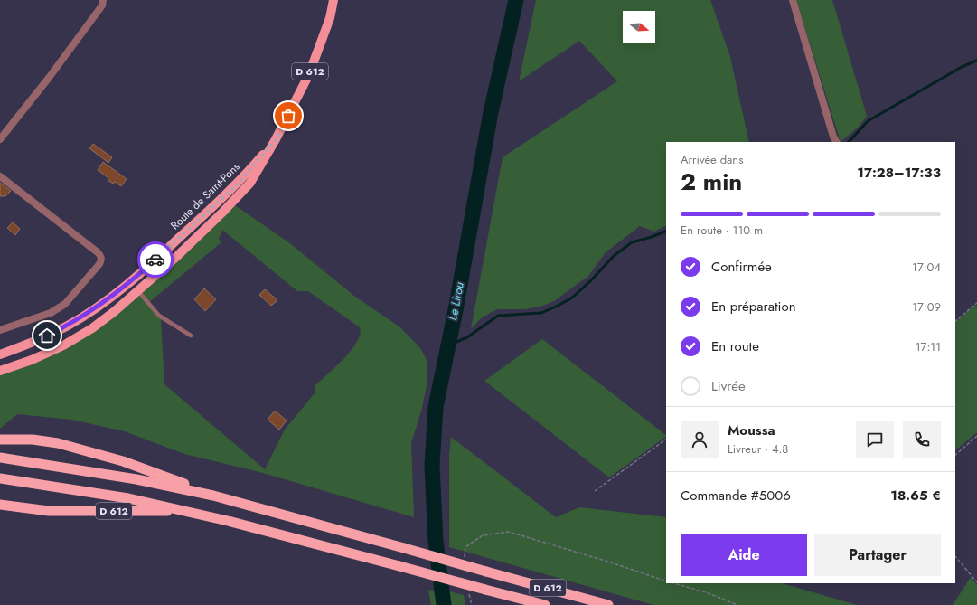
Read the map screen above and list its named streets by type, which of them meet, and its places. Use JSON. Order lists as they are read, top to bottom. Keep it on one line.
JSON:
{"streets":{"highway":["D 612"],"main road":["Route de Saint-Pons"]},"water":["Le Lirou"],"north":"right","page":{"heading":["2 min","Arrivée dans","17:28–17:33"],"panel":["Moussa","Livreur · 4.8","Commande #5006","18.65 €"],"bar":"En route · 110 m","list":[["Confirmée","17:04"],["En préparation","17:09"],["En route","17:11"],"Livrée"],"buttons":["Aide","Partager"]}}
